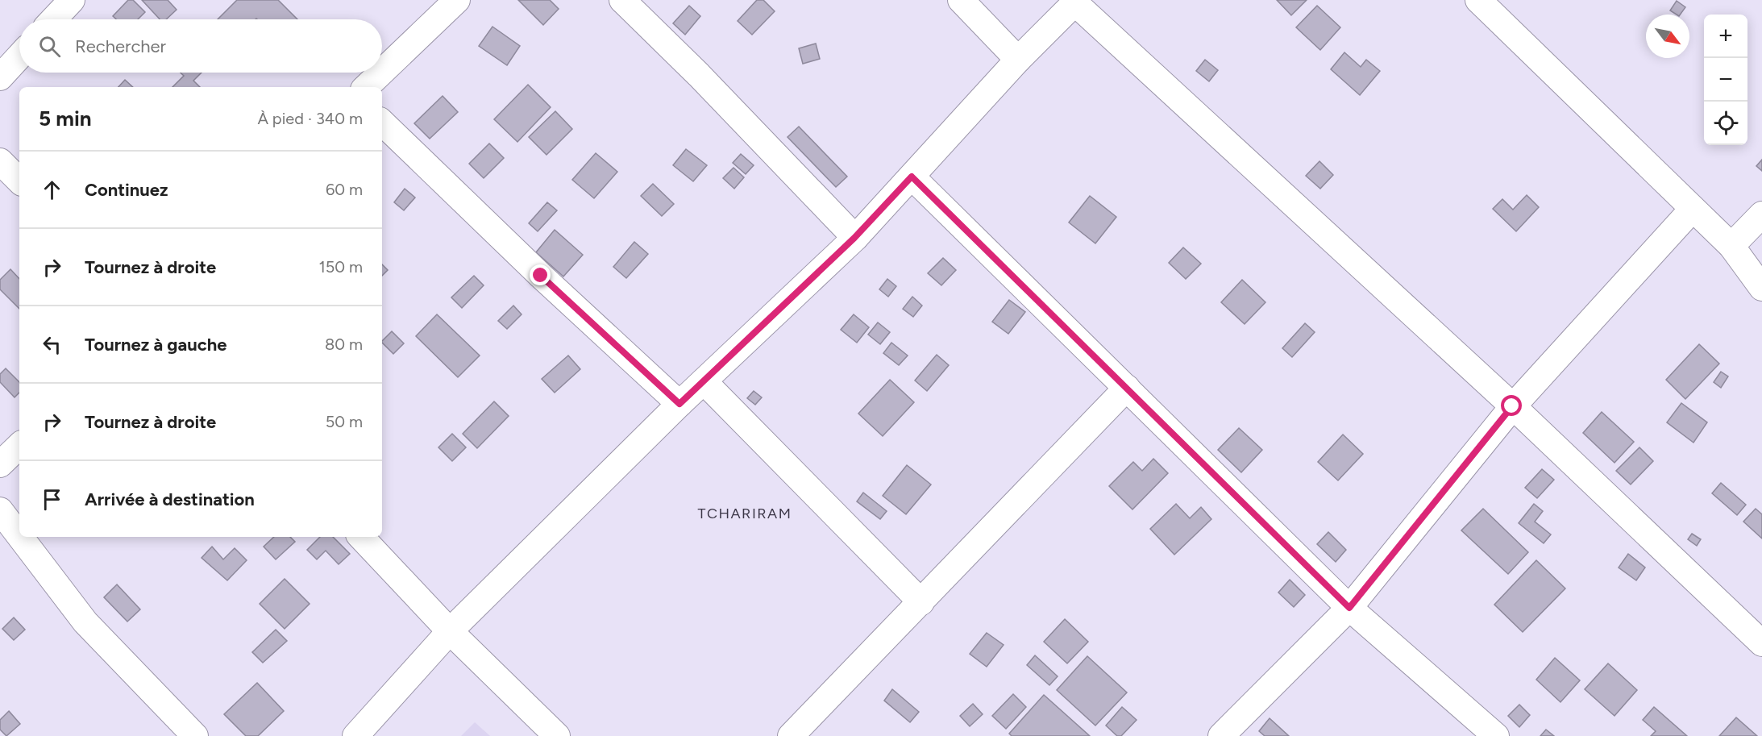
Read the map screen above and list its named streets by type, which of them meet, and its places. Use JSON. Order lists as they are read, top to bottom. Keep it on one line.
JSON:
{"districts":["TCHARIRAM"],"north":"bottom right","page":{"map_buttons":["+","−"],"search":"Rechercher","heading":["5 min","À pied · 340 m"],"list":[["Continuez","60 m"],["Tournez à droite","150 m"],["Tournez à gauche","80 m"],["Tournez à droite","50 m"],"Arrivée à destination"]}}
